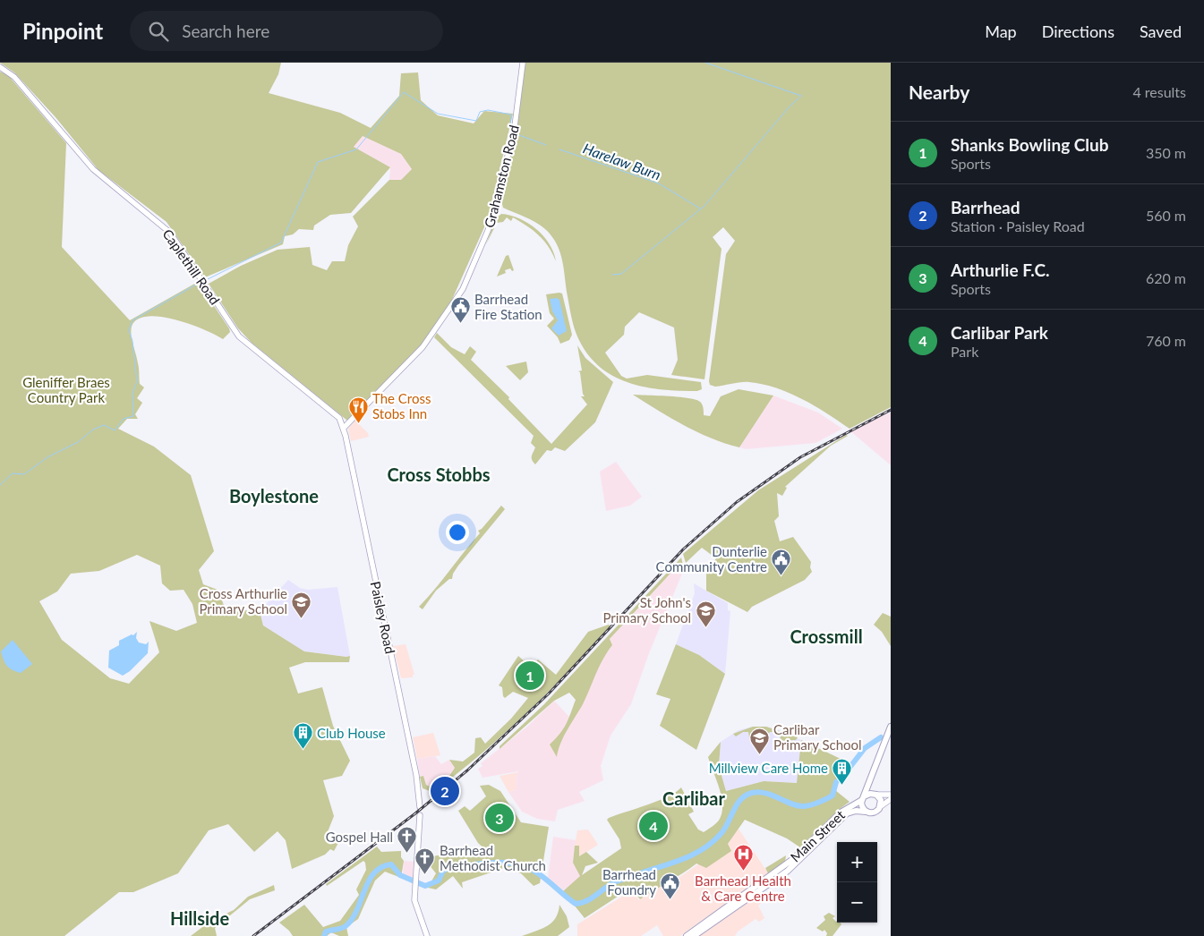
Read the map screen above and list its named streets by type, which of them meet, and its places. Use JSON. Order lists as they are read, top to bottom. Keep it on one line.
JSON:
{"streets":{"main road":["Grahamston Road","Caplethill Road","Paisley Road","Main Street"]},"crossings":[["Grahamston Road","Caplethill Road"],["Grahamston Road","Paisley Road"],["Caplethill Road","Paisley Road"]],"districts":["Cross Stobbs","Boylestone","Crossmill","Carlibar","Hillside"],"water":["Harelaw Burn"],"parks":["Gleniffer Braes Country Park"],"places":{"public building":["Barrhead Fire Station","Dunterlie Community Centre","Barrhead Foundry"],"restaurant":["The Cross Stobs Inn"],"school or university":["Cross Arthurlie Primary School","St John's Primary School","Carlibar Primary School"],"building":["Club House","Millview Care Home"],"church":["Gospel Hall","Barrhead Methodist Church"],"hospital":["Barrhead Health & Care Centre"]},"page":{"header":"Pinpoint","search":"Search here","nav":["Map","Directions","Saved"],"heading":["Nearby","4 results"],"list":[{"mark":"1","name":"Shanks Bowling Club","note":"Sports","value":"350 m"},{"mark":"2","name":"Barrhead","note":"Station · Paisley Road","value":"560 m"},{"mark":"3","name":"Arthurlie F.C.","note":"Sports","value":"620 m"},{"mark":"4","name":"Carlibar Park","note":"Park","value":"760 m"}],"pins":["1","2","3","4"],"map_buttons":["+","−"]}}
